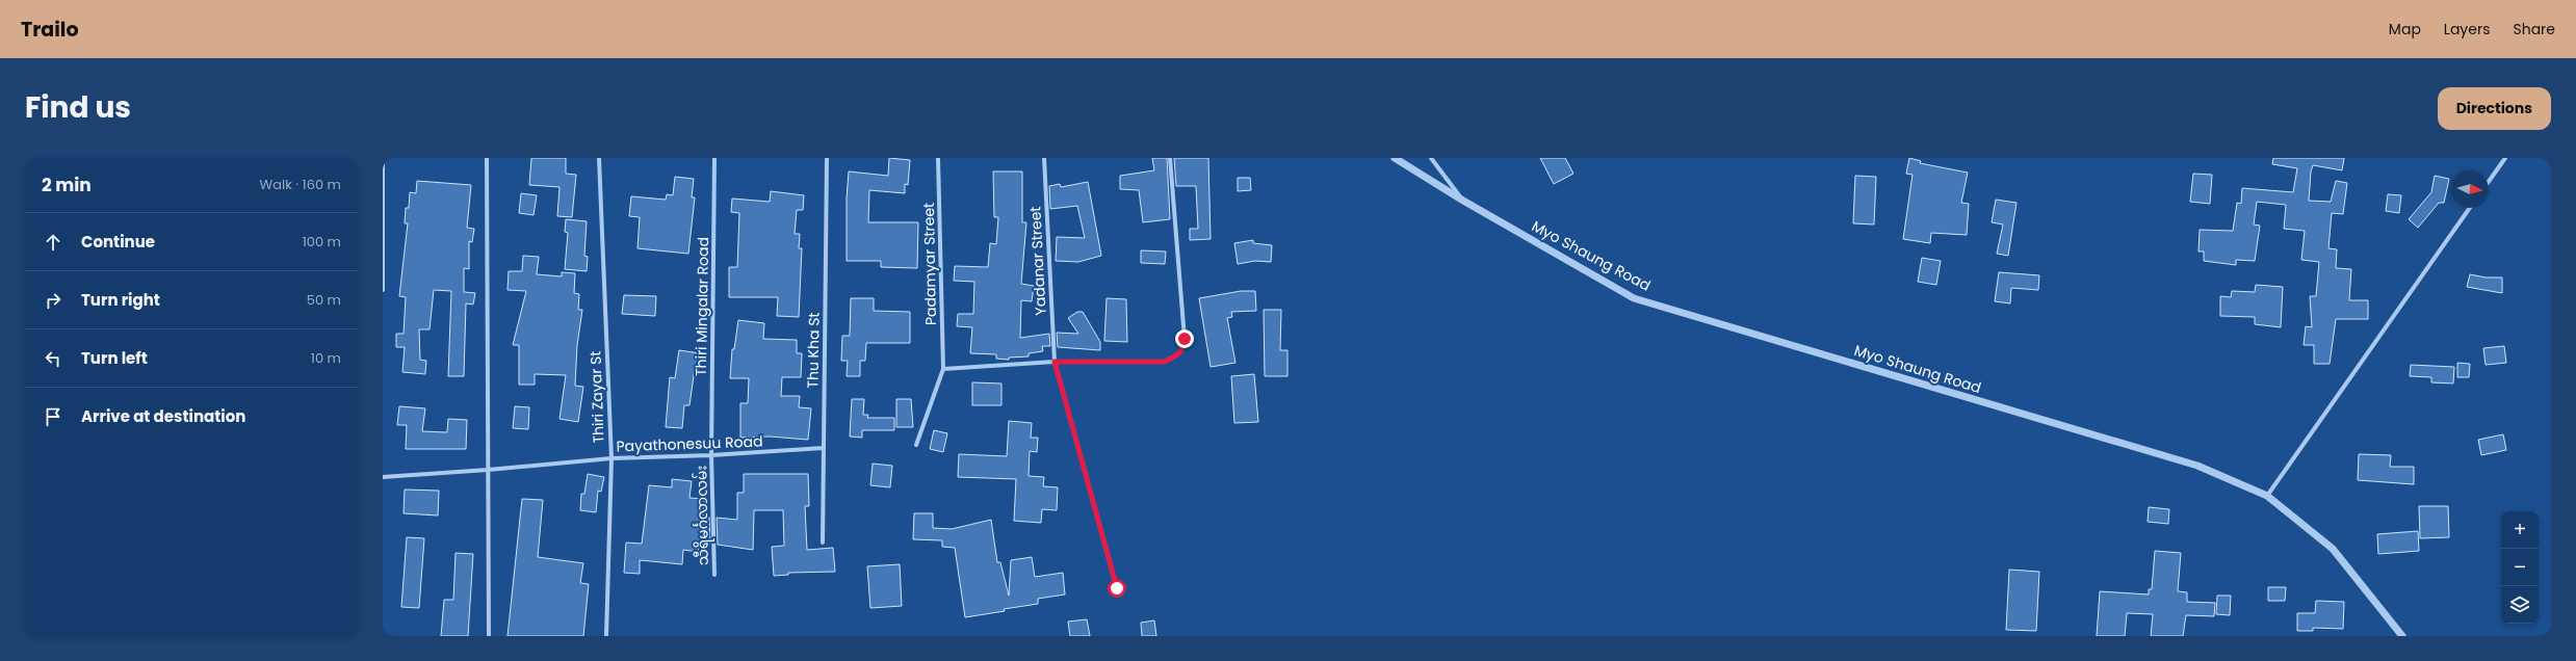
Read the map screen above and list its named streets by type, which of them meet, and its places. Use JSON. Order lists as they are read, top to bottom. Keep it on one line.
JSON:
{"streets":{"street":["Myo Shaung Road","Yadanar Street","Padamyar Street","Thiri Mingalar Road","Thu Kha St","Thiri Zayar St","Payathonesuu Road","သီရိမင်္ဂလာလမ်း"]},"crossings":[["Thiri Mingalar Road","Payathonesuu Road"],["Thiri Mingalar Road","သီရိမင်္ဂလာလမ်း"],["Thu Kha St","Payathonesuu Road"],["Thiri Zayar St","Payathonesuu Road"],["Payathonesuu Road","သီရိမင်္ဂလာလမ်း"]],"north":"right","page":{"header":"Trailo","nav":["Map","Layers","Share"],"title":"Find us","buttons":"Directions","heading":["2 min","Walk · 160 m"],"list":[["Continue","100 m"],["Turn right","50 m"],["Turn left","10 m"],"Arrive at destination"],"map_buttons":["+","−"]}}
